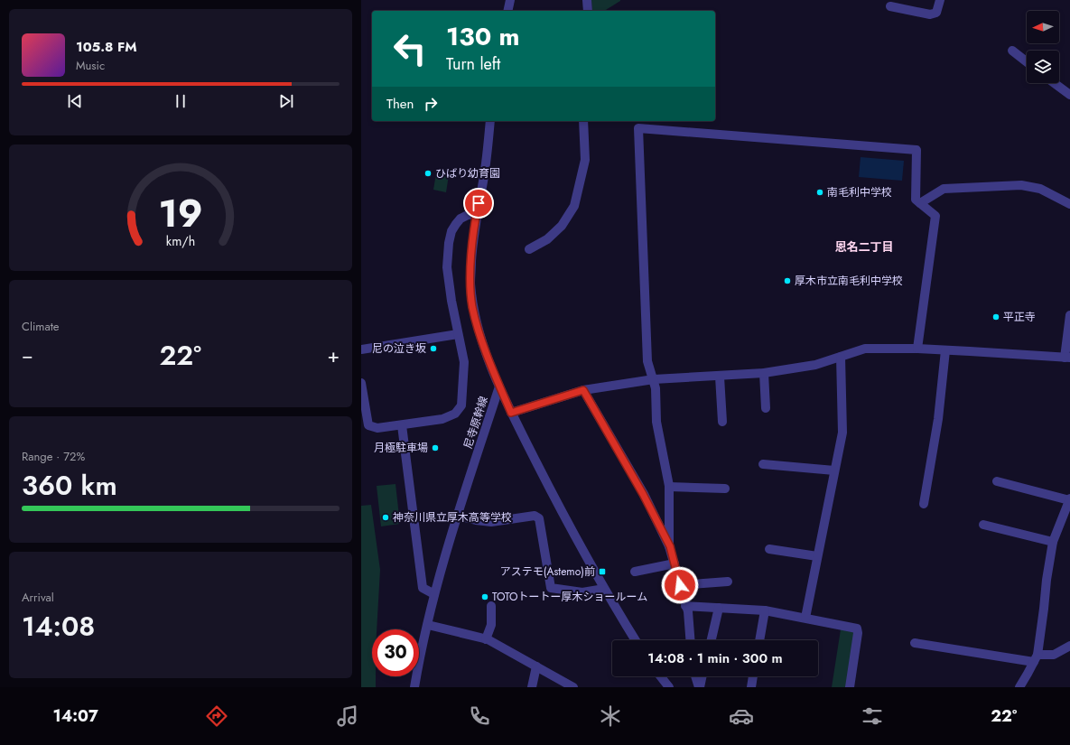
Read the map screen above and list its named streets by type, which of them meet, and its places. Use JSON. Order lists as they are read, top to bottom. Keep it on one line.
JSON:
{"streets":{"street":["尼寺原幹線"]},"districts":["恩名二丁目"],"places":{"other":["ひばり幼育園","南毛利中学校","厚木市立南毛利中学校","平正寺","尼の泣き坂","月極駐車場","神奈川県立厚木高等学校","TOTOトートー厚木ショールーム"],"transit":["アステモ(Astemo)前"]},"north":"left","page":{"turn":["130 m","Turn left"],"song":["105.8 FM","Music"],"then":"Then","tile":["Climate",["Range · 72%","360 km"],["Arrival","14:08"]],"heat":["−","22°","+"],"limit":"30","trip":"14:08 · 1 min · 300 m","tabs":["14:07","22°"],"gauge":["19","km/h"]}}
